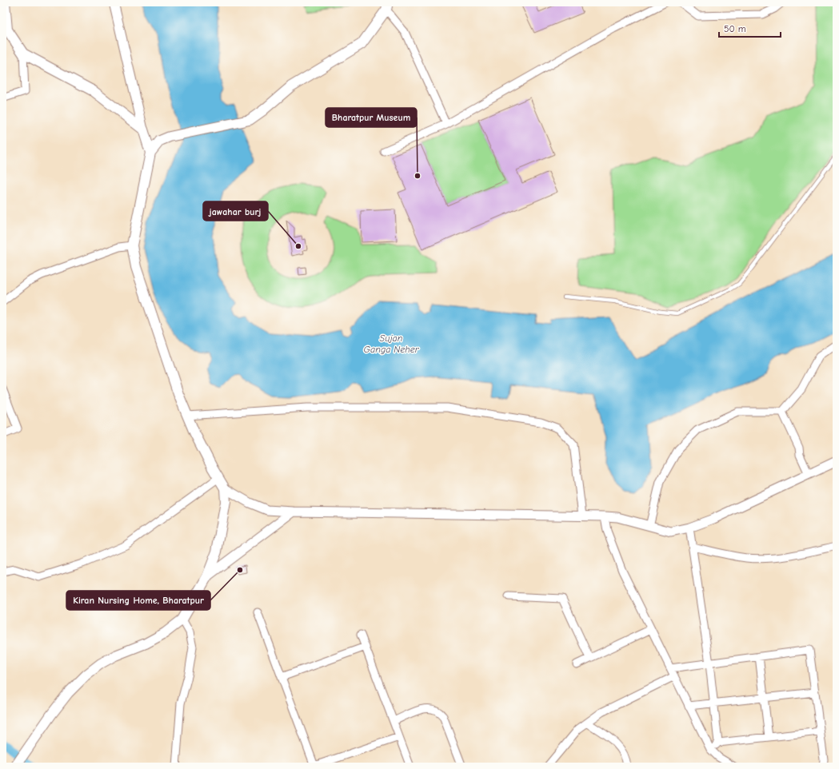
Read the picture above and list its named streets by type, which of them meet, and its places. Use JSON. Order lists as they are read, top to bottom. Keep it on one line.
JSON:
{"water":["Sujan Ganga Neher"],"places":["Bharatpur Museum","jawahar burj","Kiran Nursing Home, Bharatpur"],"scale_bar":"50 m"}
